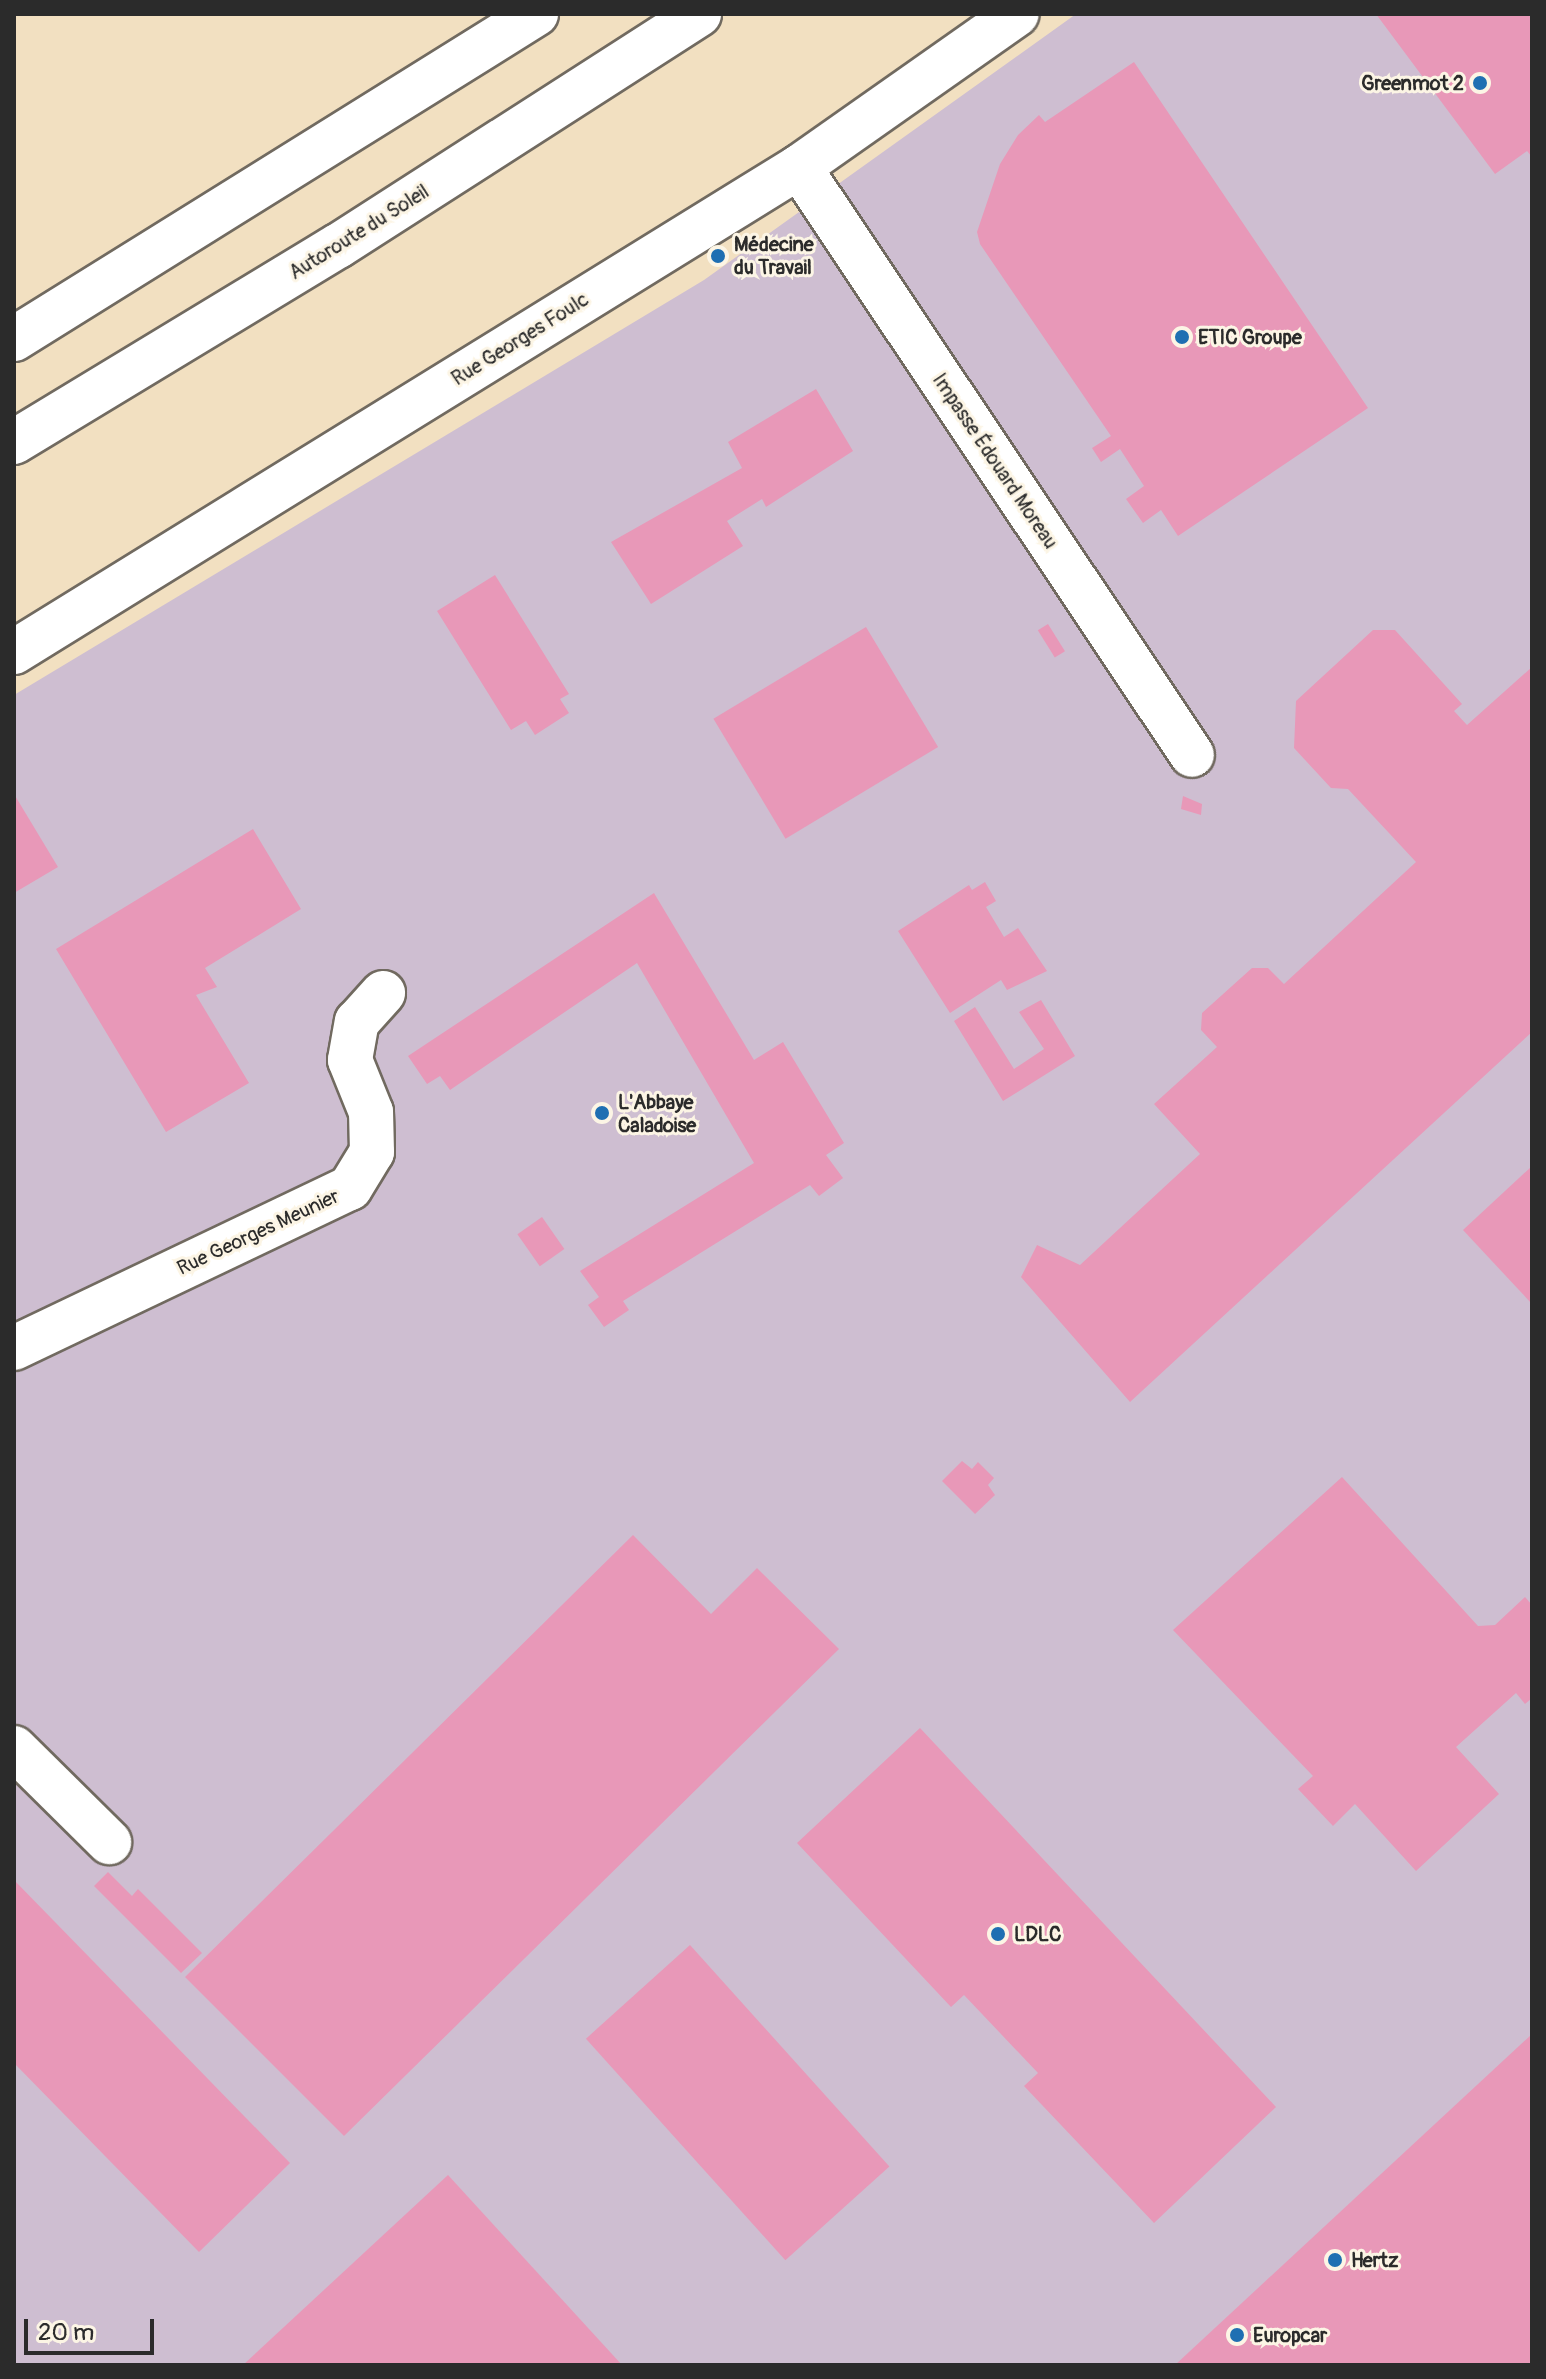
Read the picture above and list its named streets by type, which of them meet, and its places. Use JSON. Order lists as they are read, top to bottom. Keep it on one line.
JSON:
{"streets":{"main road":["Autoroute du Soleil","Rue Georges Foulc","Impasse Édouard Moreau","Rue Georges Meunier"]},"crossings":[["Rue Georges Foulc","Impasse Édouard Moreau"]],"places":["Greenmot 2","Médecine du Travail","ETIC Groupe","L'Abbaye Caladoise","LDLC","Hertz","Europcar"],"scale_bar":"20 m"}
